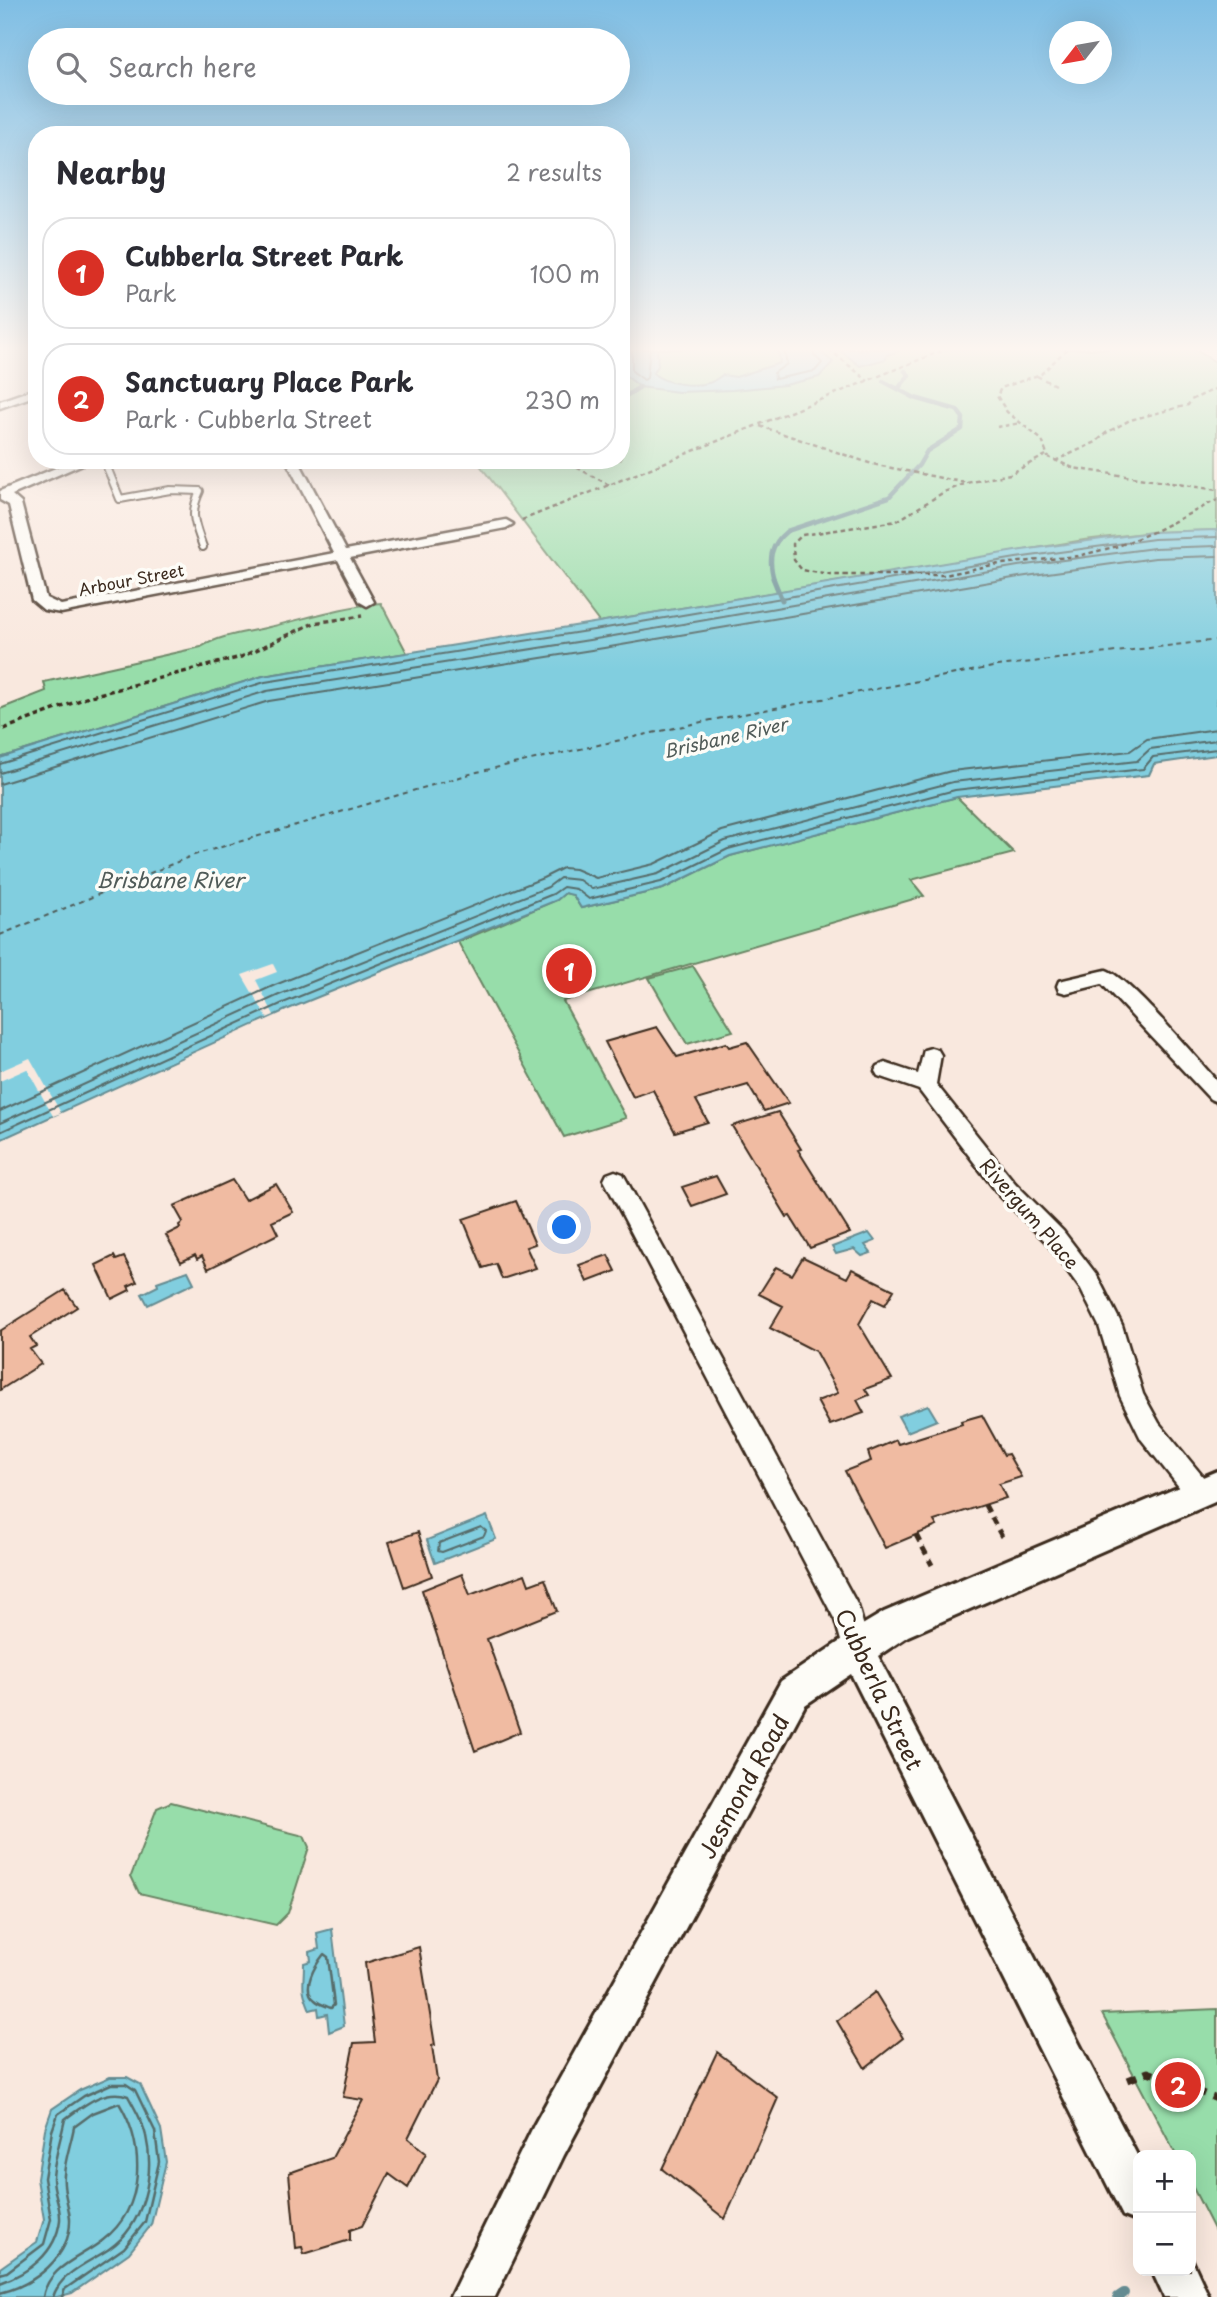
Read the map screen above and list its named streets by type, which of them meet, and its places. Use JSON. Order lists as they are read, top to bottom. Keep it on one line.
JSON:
{"streets":{"street":["Arbour Street","Rivergum Place","Cubberla Street","Jesmond Road"]},"crossings":[["Rivergum Place","Jesmond Road"],["Cubberla Street","Jesmond Road"]],"water":["Brisbane River"],"north":"bottom left","page":{"search":"Search here","heading":["Nearby","2 results"],"list":[{"mark":"1","name":"Cubberla Street Park","note":"Park","value":"100 m"},{"mark":"2","name":"Sanctuary Place Park","note":"Park · Cubberla Street","value":"230 m"}],"pins":["1","2"],"map_buttons":["+","−"]}}
